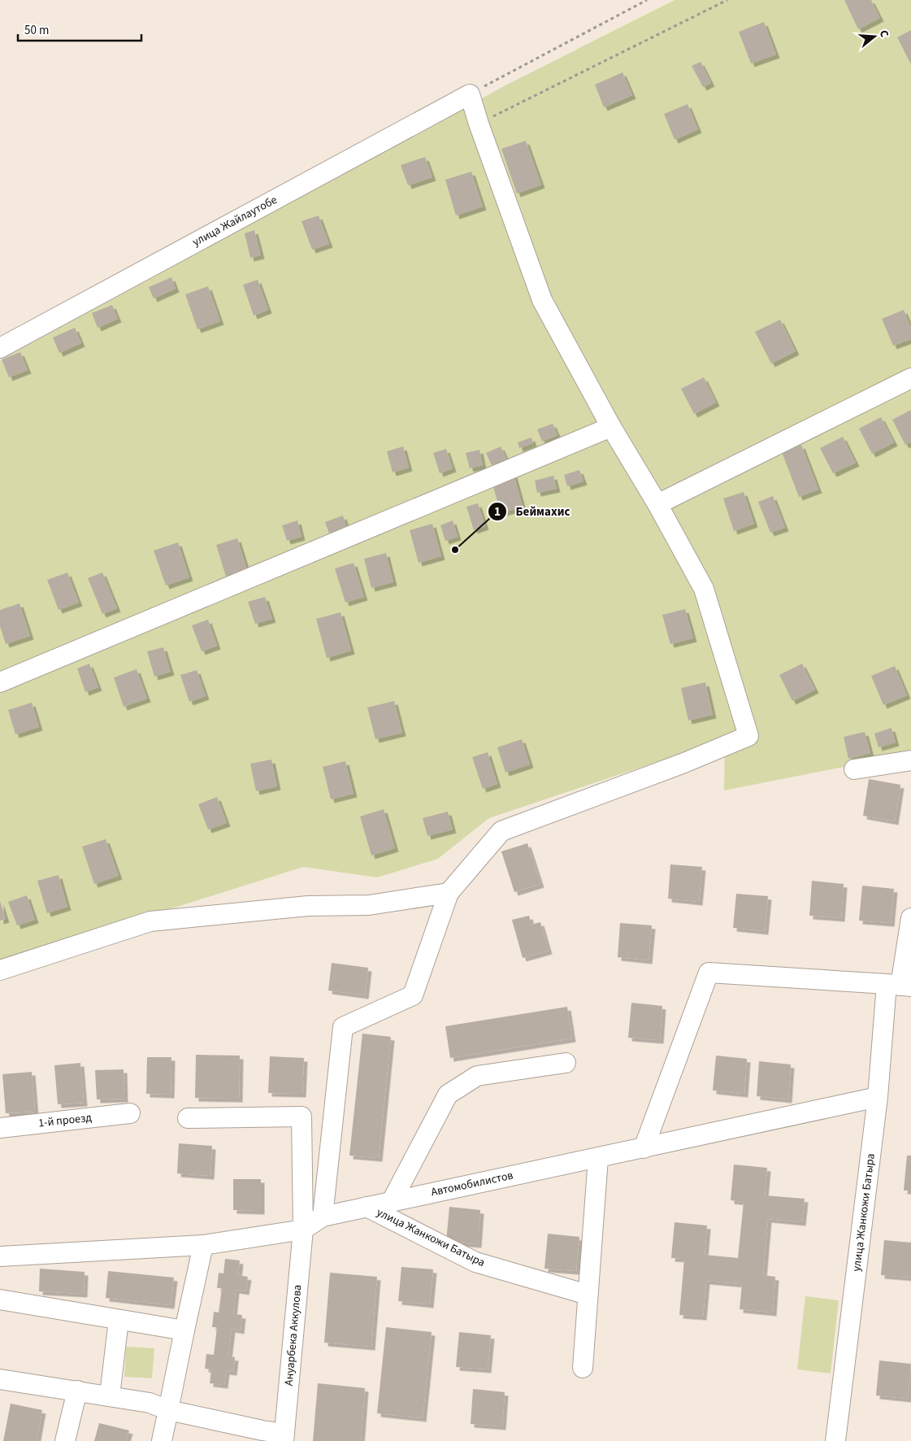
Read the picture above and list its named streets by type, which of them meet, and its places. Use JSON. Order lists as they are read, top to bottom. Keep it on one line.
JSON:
{"streets":{"street":["улица Жайлаутобе","1-й проезд","Автомобилистов","улица Жанкожи Батыра","Ануарбека Аккулова"]},"crossings":[["Автомобилистов","улица Жанкожи Батыра"],["Автомобилистов","Ануарбека Аккулова"]],"places":["Беймахис"],"scale_bar":"50 m","north":"right"}
